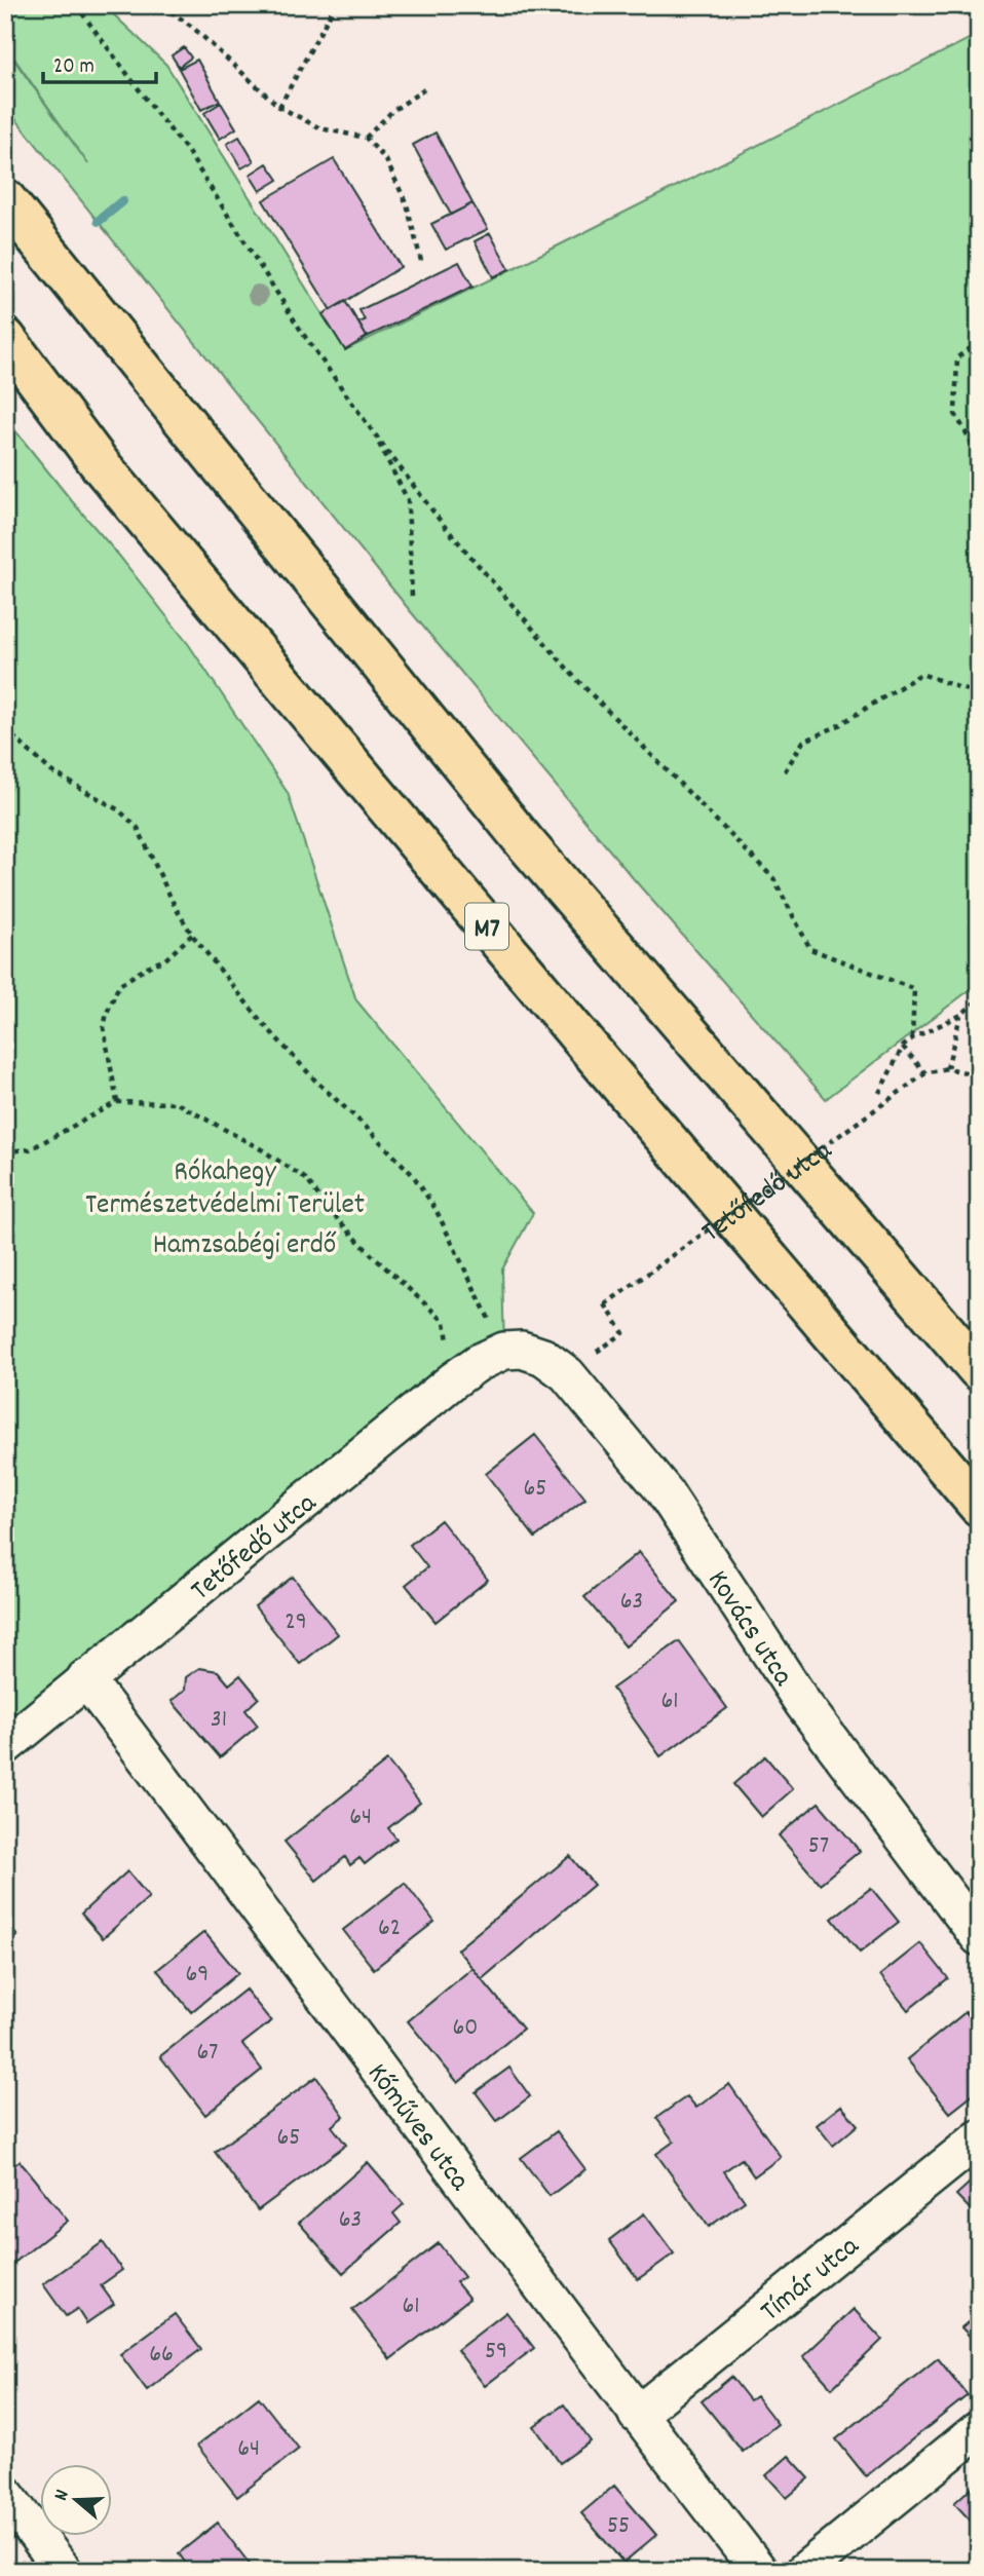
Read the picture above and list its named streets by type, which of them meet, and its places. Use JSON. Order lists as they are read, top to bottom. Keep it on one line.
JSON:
{"streets":{"highway":["M7"],"street":["Tetőfedő utca","Kovács utca","Kőműves utca","Tímár utca"]},"crossings":[["Tetőfedő utca","Kovács utca"],["Tetőfedő utca","Kőműves utca"],["Kőműves utca","Tímár utca"]],"parks":["Rókahegy Természetvédelmi Terület","Hamzsabégi erdő"],"house_numbers":["65","63","29","61","31","64","57","62","69","60","67","65","63","61","59","66","64","55"],"scale_bar":"20 m","north":"left"}
